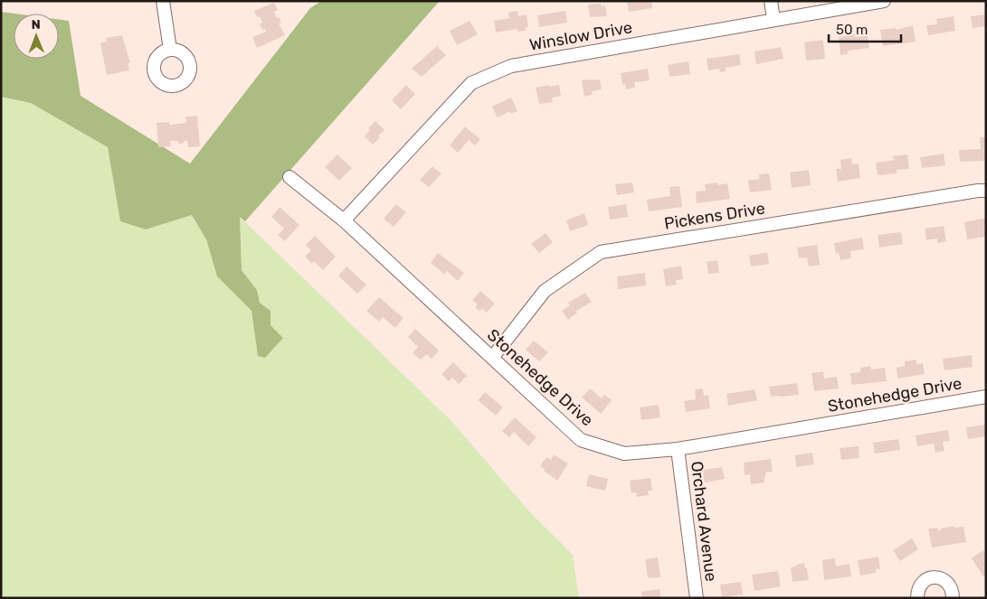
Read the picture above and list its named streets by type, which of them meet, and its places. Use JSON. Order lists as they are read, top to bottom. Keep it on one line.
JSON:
{"streets":{"street":["Winslow Drive","Pickens Drive","Stonehedge Drive","Orchard Avenue"]},"crossings":[["Winslow Drive","Stonehedge Drive"],["Pickens Drive","Stonehedge Drive"],["Stonehedge Drive","Orchard Avenue"]],"scale_bar":"50 m","north":"top"}
